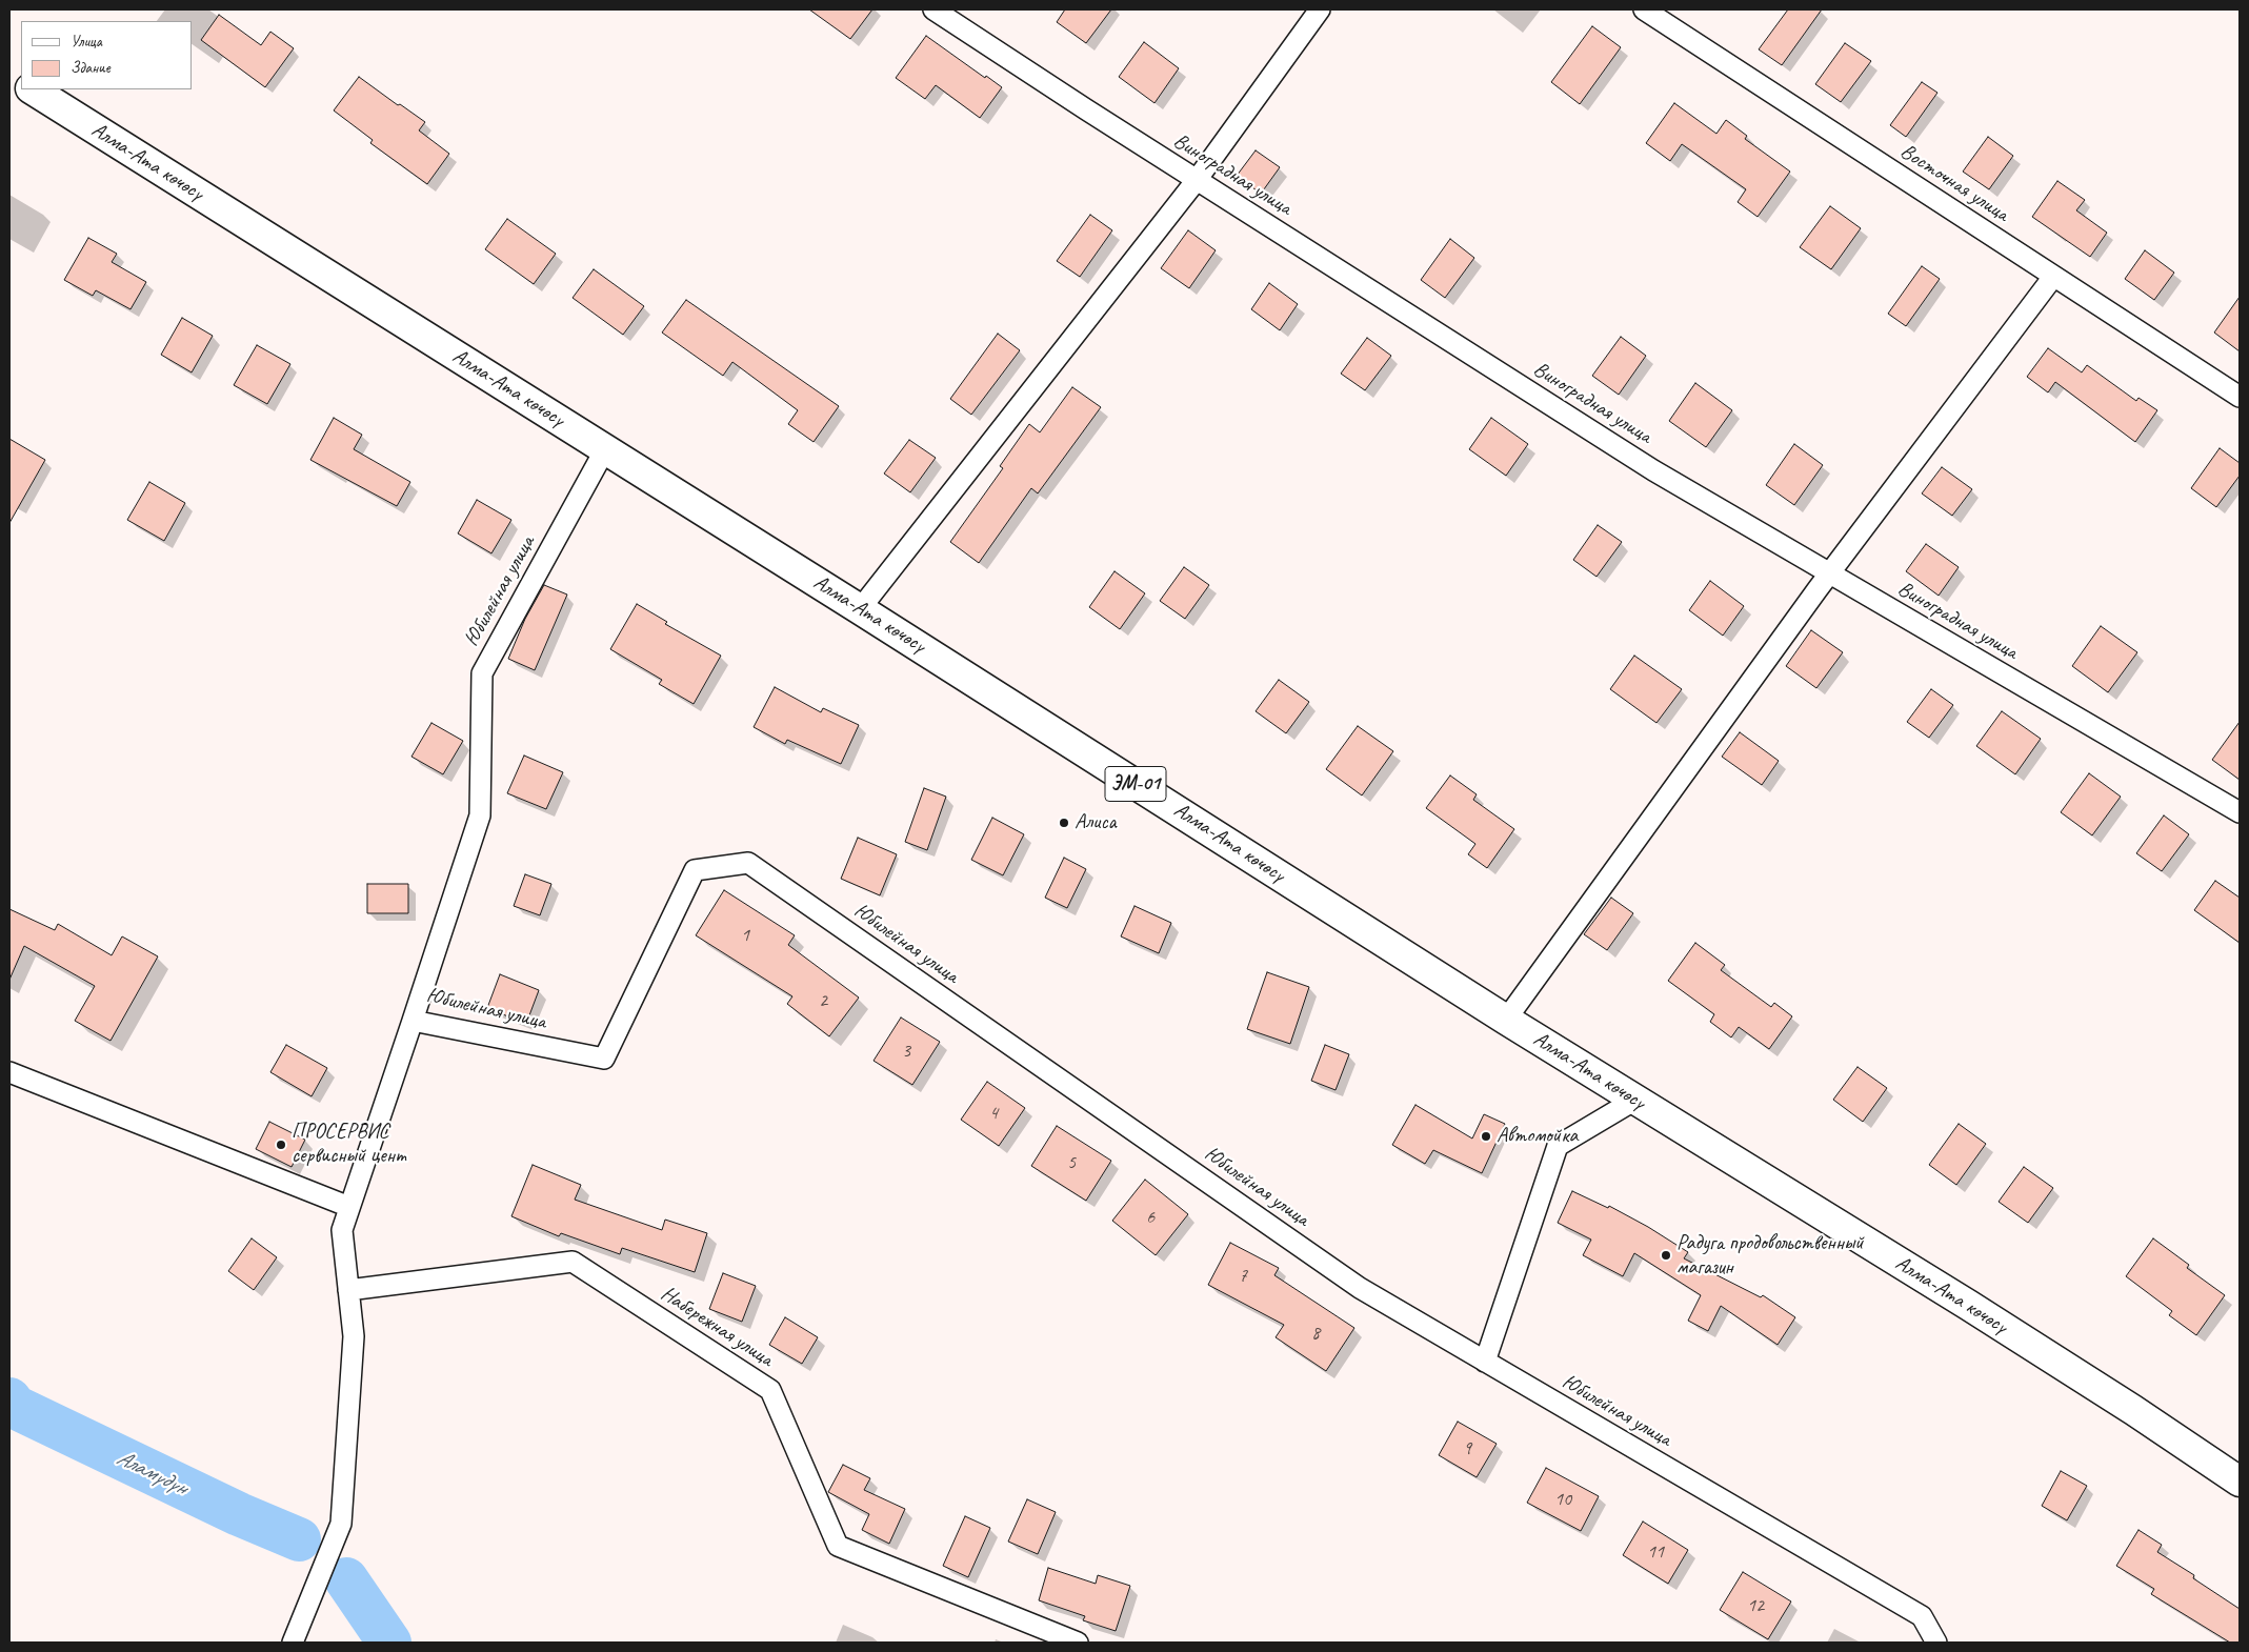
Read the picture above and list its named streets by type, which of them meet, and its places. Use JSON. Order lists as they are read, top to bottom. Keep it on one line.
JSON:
{"streets":{"highway":["Алма-Ата көчөсү","ЭМ-01"],"street":["Виноградная улица","Восточная улица","Юбилейная улица","Набережная улица"]},"crossings":[["Алма-Ата көчөсү","Юбилейная улица"]],"water":["Аламүдүн"],"places":["Алиса","Автомойка","ПРОСЕРВИС сервисный цент","Радуга продовольственный магазин"],"house_numbers":["1","2","3","4","5","6","7","8","9","10","11","12"],"legend":["Улица","Здание"]}
